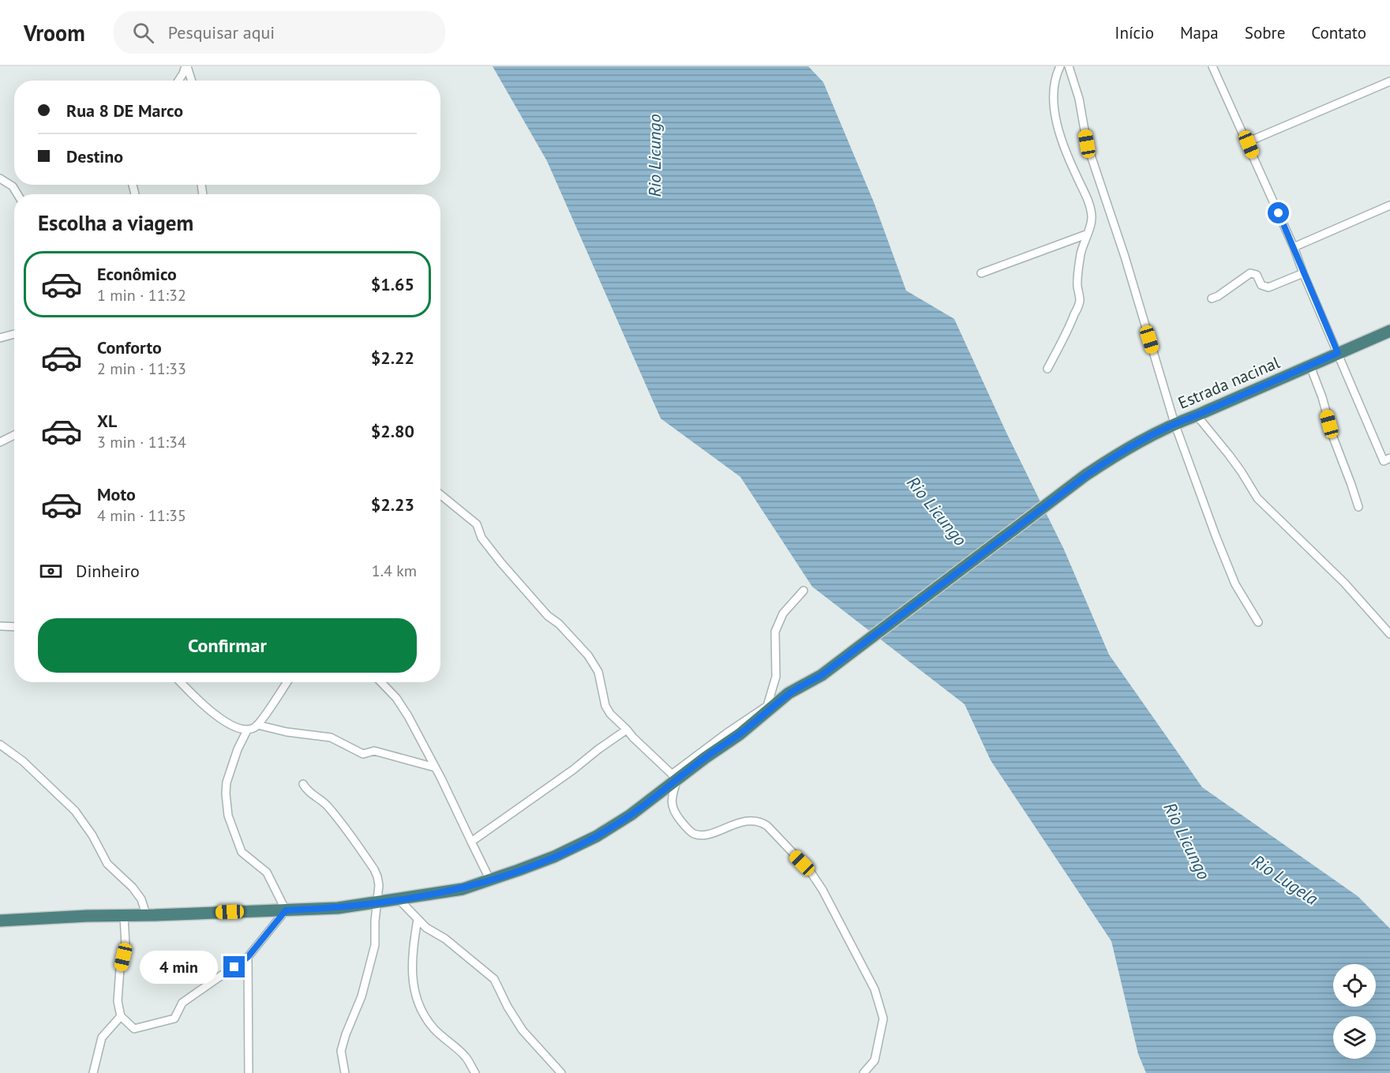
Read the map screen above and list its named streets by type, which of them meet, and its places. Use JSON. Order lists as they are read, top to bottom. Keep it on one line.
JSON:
{"streets":{"highway":["Estrada nacinal"]},"water":["Rio Licungo","Rio Lugela"],"page":{"header":"Vroom","search":"Pesquisar aqui","nav":["Início","Mapa","Sobre","Contato"],"banner":["Rua 8 DE Marco","Destino"],"heading":"Escolha a viagem","list":[{"name":"Econômico","note":"1 min · 11:32","value":"$1.65"},{"name":"Conforto","note":"2 min · 11:33","value":"$2.22"},{"name":"XL","note":"3 min · 11:34","value":"$2.80"},{"name":"Moto","note":"4 min · 11:35","value":"$2.23"}],"pay":["Dinheiro","1.4 km"],"buttons":"Confirmar","bubble":"4 min"}}
